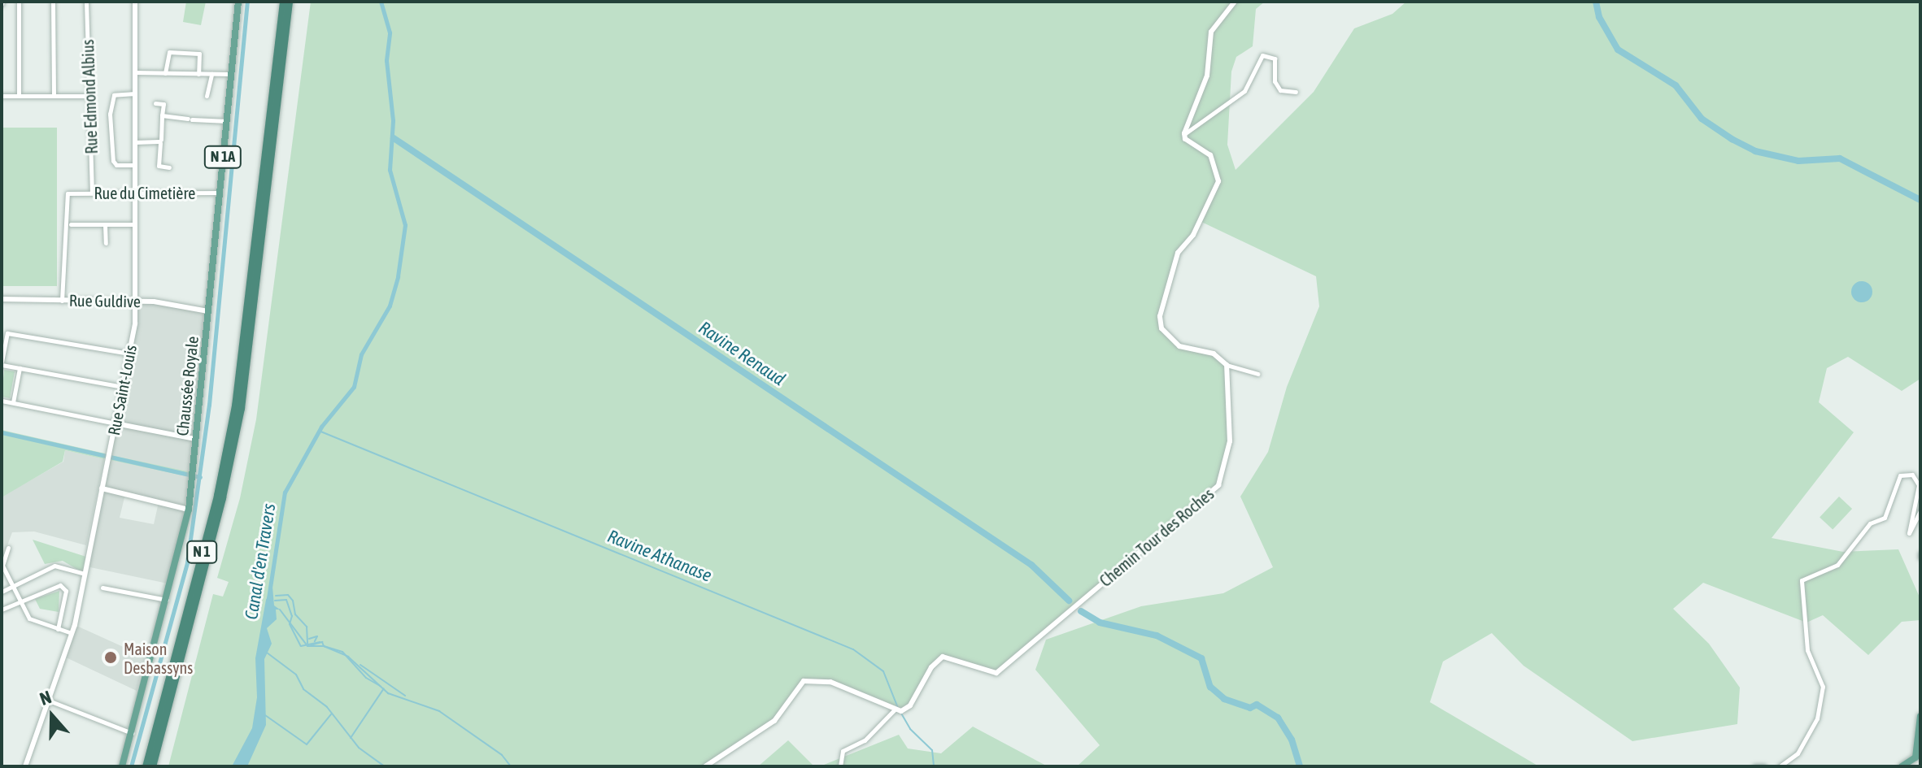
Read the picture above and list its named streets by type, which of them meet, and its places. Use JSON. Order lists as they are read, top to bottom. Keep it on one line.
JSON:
{"streets":{"highway":["N 1"],"main road":["N 1A","Chaussée Royale"],"street":["Rue Edmond Albius","Rue du Cimetière","Rue Guldive","Rue Saint-Louis","Chemin Tour des Roches"]},"crossings":[["Rue Edmond Albius","Rue du Cimetière"],["Rue du Cimetière","Rue Guldive"],["Rue du Cimetière","Chaussée Royale"],["Rue du Cimetière","Rue Saint-Louis"],["Rue Guldive","Chaussée Royale"],["Rue Guldive","Rue Saint-Louis"]],"water":["Ravine Renaud","Ravine Athanase","Canal d'en Travers"],"places":["Maison Desbassyns"],"north":"top"}
